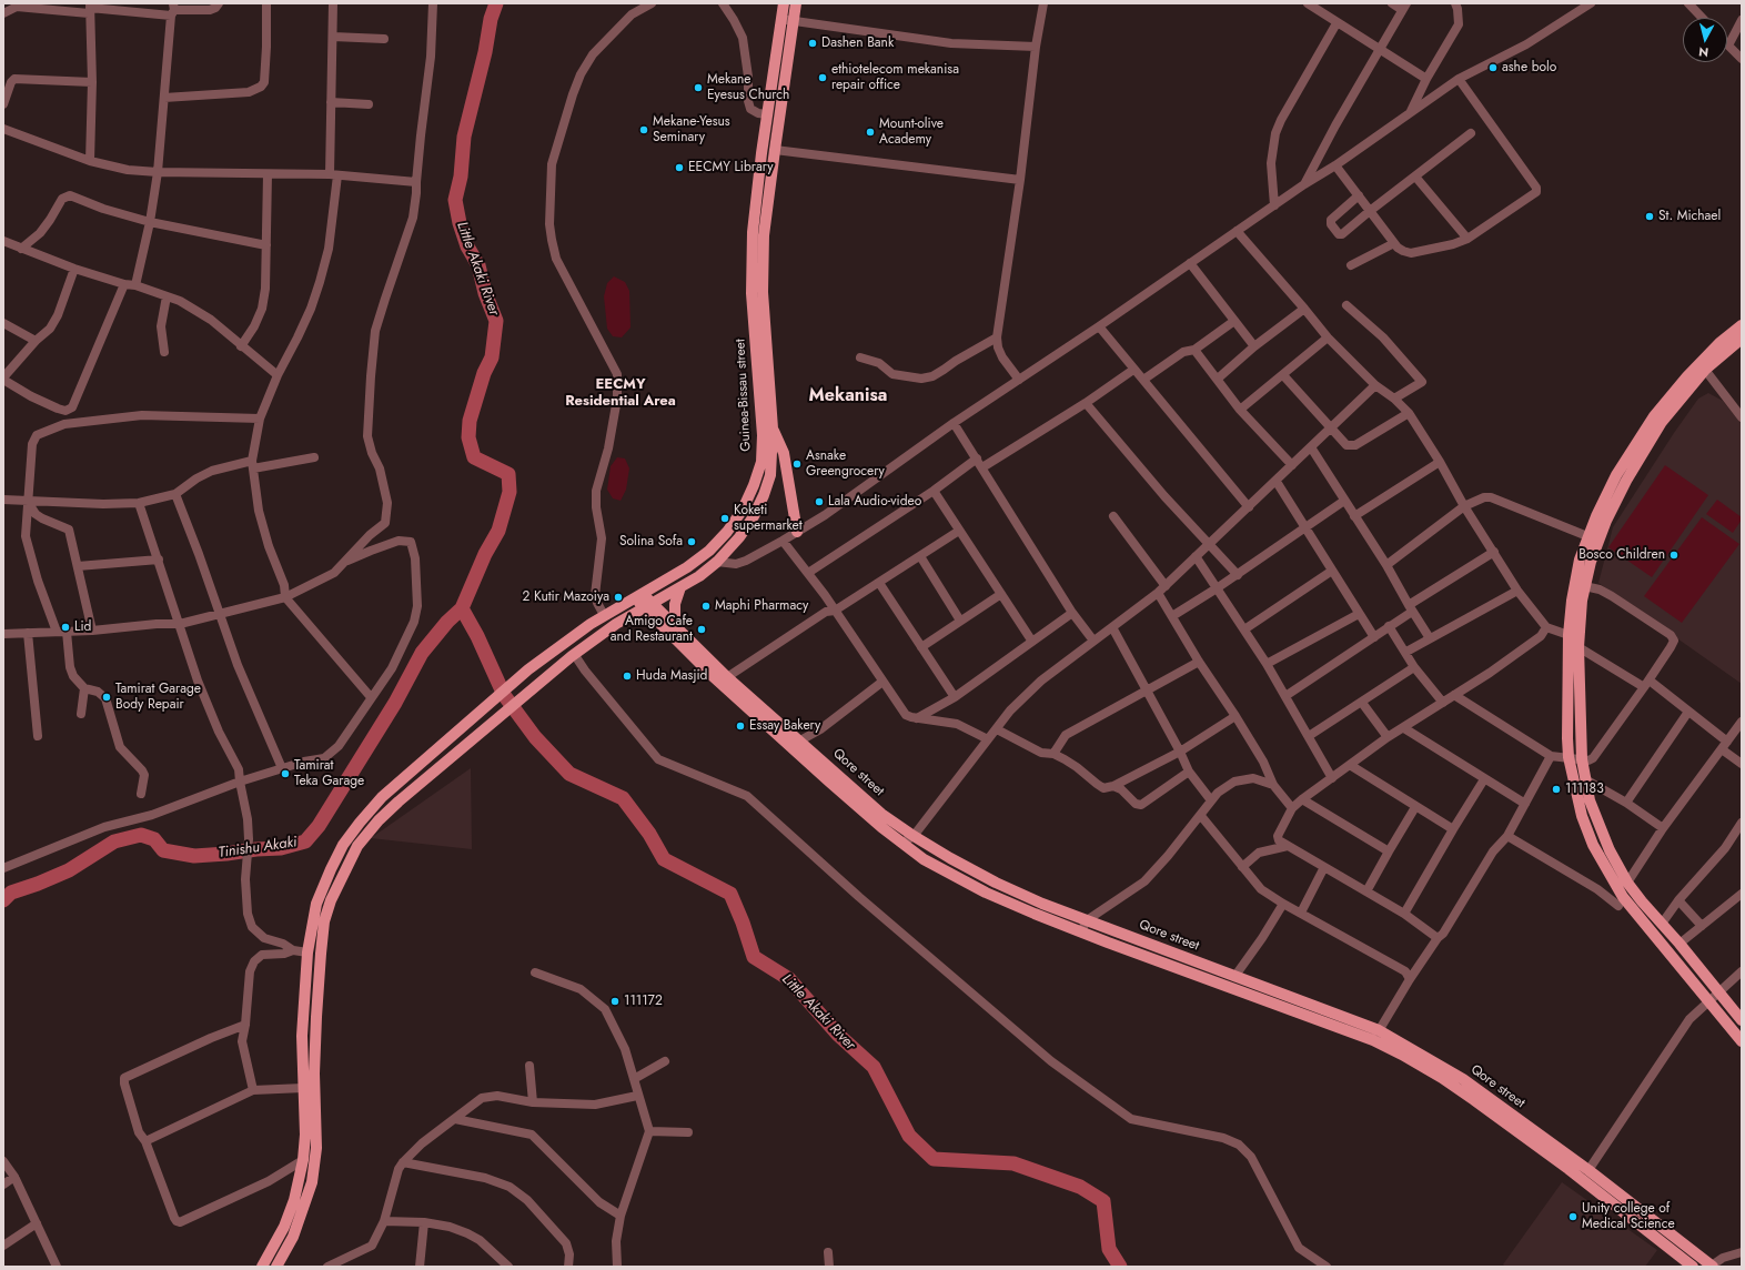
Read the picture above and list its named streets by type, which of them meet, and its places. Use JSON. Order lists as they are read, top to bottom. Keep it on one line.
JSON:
{"streets":{"main road":["Guinea-Bissau street","Qore street"]},"crossings":[["Guinea-Bissau street","Qore street"]],"districts":["EECMY Residential Area","Mekanisa"],"water":["Little Akaki River","Tinishu Akaki"],"places":["Dashen Bank","ashe bolo","ethiotelecom mekanisa repair office","Mekane Eyesus Church","Mekane-Yesus Seminary","Mount-olive Academy","EECMY Library","St. Michael","Asnake Greengrocery","Lala Audio-video","Koketi supermarket","Solina Sofa","Bosco Children","2 Kutir Mazoiya","Maphi Pharmacy","Lid","Amigo Cafe and Restaurant","Huda Masjid","Tamirat Garage Body Repair","Essay Bakery","Tamirat Teka Garage","111183","111172","Unity college of Medical Science"],"north":"bottom"}
